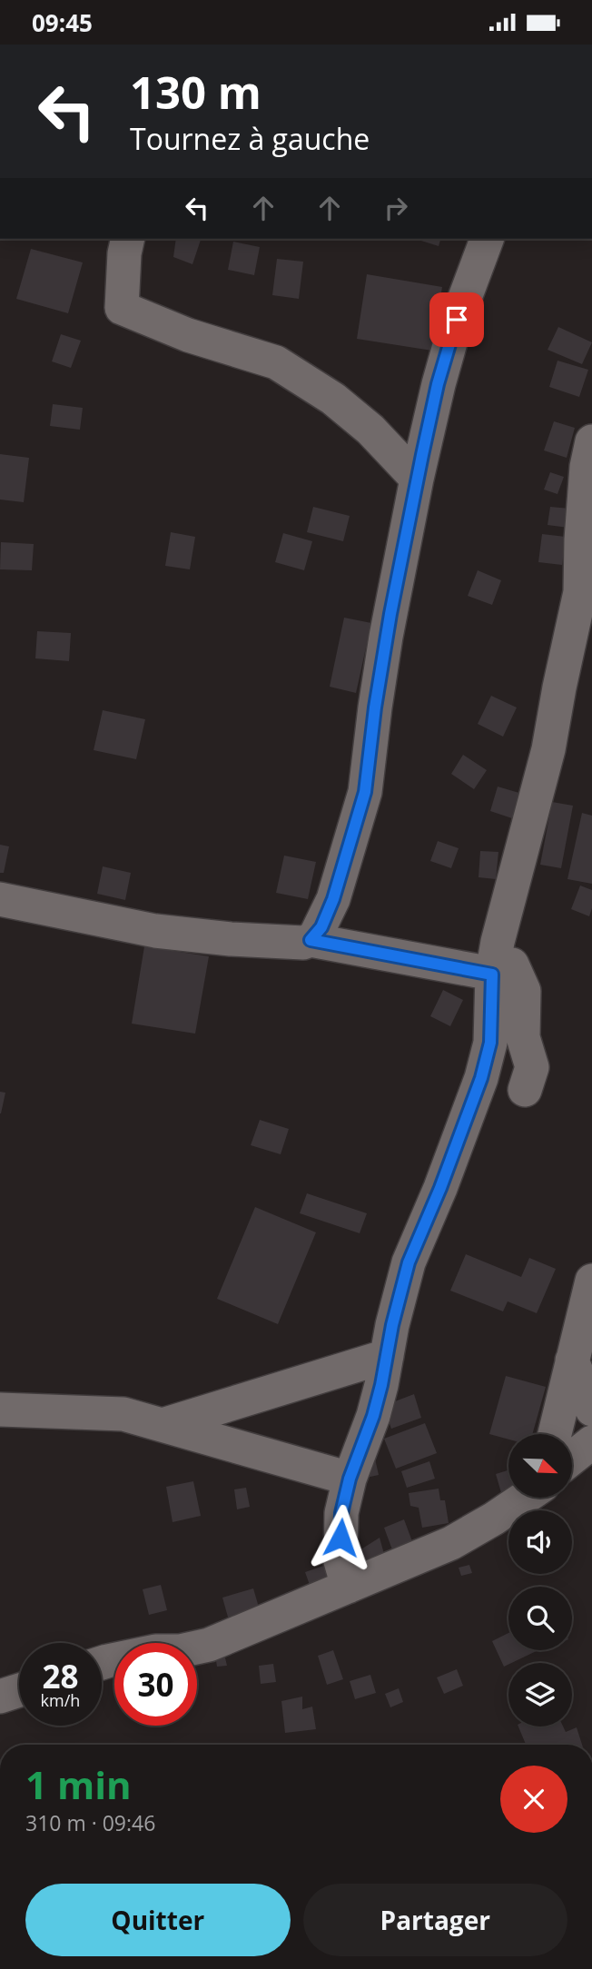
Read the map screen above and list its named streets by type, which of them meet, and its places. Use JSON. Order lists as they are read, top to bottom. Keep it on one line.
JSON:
{"north":"bottom right","page":{"status":"09:45","turn":["130 m","Tournez à gauche"],"speed":"28 km/h","limit":"30","heading":["1 min","310 m · 09:46"],"buttons":["Quitter","Partager"]}}
